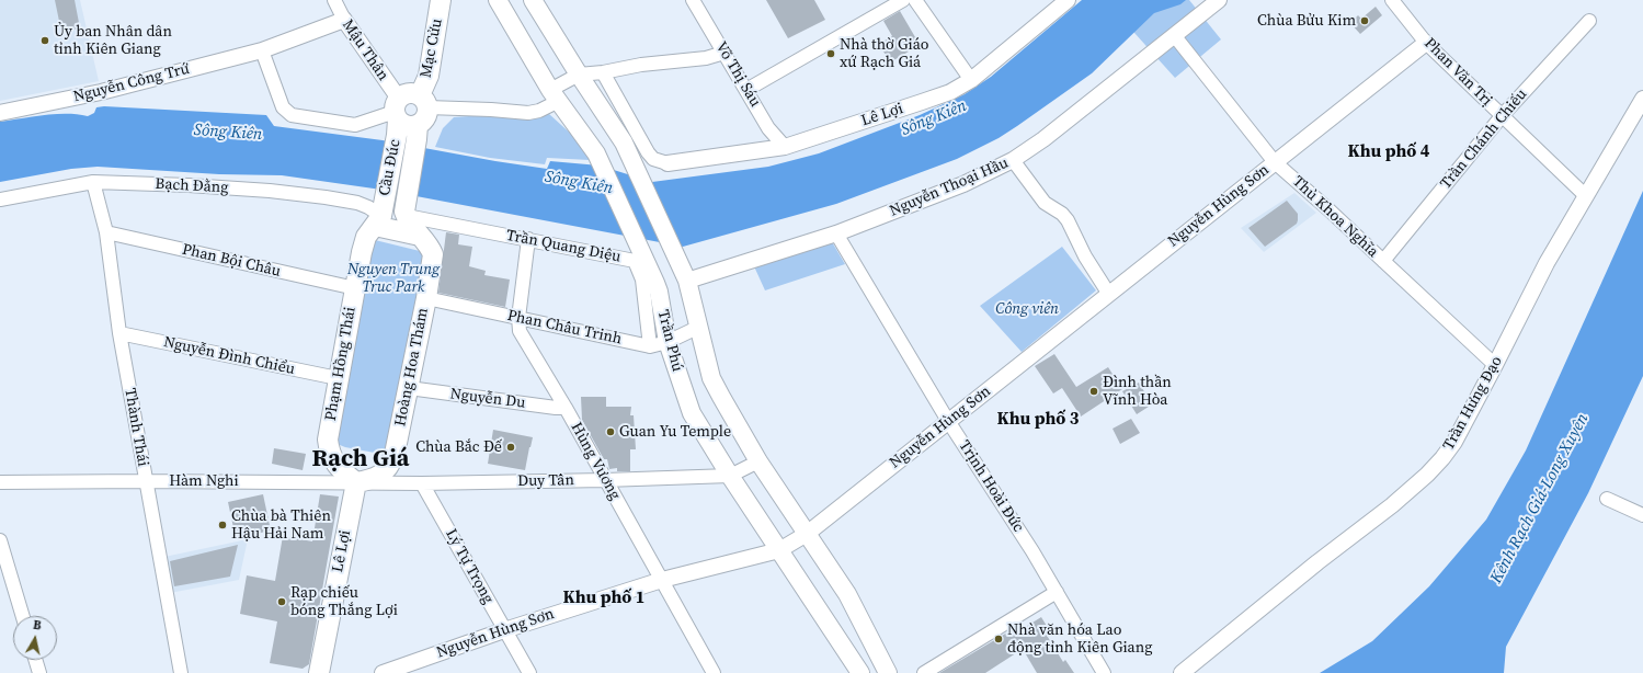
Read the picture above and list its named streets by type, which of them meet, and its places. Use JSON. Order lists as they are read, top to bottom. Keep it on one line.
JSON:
{"streets":{"main road":["Mạc Cửu","Lê Lợi","Cầu Đúc","Trần Phú","Phạm Hồng Thái","Hoàng Hoa Thám"],"street":["Mậu Thân","Phan Văn Trị","Võ Thị Sáu","Nguyễn Công Trứ","Trần Chánh Chiếu","Bạch Đằng","Nguyễn Thoại Hầu","Nguyễn Hùng Sơn","Thủ Khoa Nghĩa","Trần Quang Diệu","Phan Bội Châu","Phan Châu Trinh","Nguyễn Đình Chiểu","Nguyễn Du","Trần Hưng Đạo","Thành Thái","Hùng Vương","Hàm Nghi","Duy Tân","Trịnh Hoài Đức","Lý Tự Trọng"]},"crossings":[["Mạc Cửu","Cầu Đúc"],["Mậu Thân","Nguyễn Công Trứ"],["Mậu Thân","Cầu Đúc"],["Phan Văn Trị","Trần Chánh Chiếu"],["Phan Văn Trị","Nguyễn Hùng Sơn"],["Phan Văn Trị","Trần Hưng Đạo"],["Võ Thị Sáu","Lê Lợi"],["Lê Lợi","Phạm Hồng Thái"],["Lê Lợi","Hoàng Hoa Thám"],["Lê Lợi","Hàm Nghi"],["Lê Lợi","Duy Tân"],["Trần Chánh Chiếu","Thủ Khoa Nghĩa"],["Cầu Đúc","Bạch Đằng"],["Cầu Đúc","Trần Quang Diệu"],["Cầu Đúc","Phạm Hồng Thái"],["Cầu Đúc","Hoàng Hoa Thám"],["Bạch Đằng","Phạm Hồng Thái"],["Bạch Đằng","Thành Thái"],["Nguyễn Thoại Hầu","Thủ Khoa Nghĩa"],["Nguyễn Thoại Hầu","Trần Phú"],["Nguyễn Thoại Hầu","Trịnh Hoài Đức"],["Nguyễn Hùng Sơn","Thủ Khoa Nghĩa"],["Nguyễn Hùng Sơn","Trần Phú"],["Nguyễn Hùng Sơn","Hùng Vương"],["Nguyễn Hùng Sơn","Trịnh Hoài Đức"],["Nguyễn Hùng Sơn","Lý Tự Trọng"],["Thủ Khoa Nghĩa","Trần Hưng Đạo"],["Trần Quang Diệu","Phan Châu Trinh"],["Trần Quang Diệu","Hoàng Hoa Thám"],["Trần Quang Diệu","Hùng Vương"],["Phan Bội Châu","Phạm Hồng Thái"],["Phan Bội Châu","Thành Thái"],["Phan Châu Trinh","Trần Phú"],["Phan Châu Trinh","Hoàng Hoa Thám"],["Phan Châu Trinh","Hùng Vương"],["Trần Phú","Duy Tân"],["Nguyễn Đình Chiểu","Phạm Hồng Thái"],["Nguyễn Đình Chiểu","Thành Thái"],["Phạm Hồng Thái","Hoàng Hoa Thám"],["Phạm Hồng Thái","Hàm Nghi"],["Phạm Hồng Thái","Duy Tân"],["Hoàng Hoa Thám","Nguyễn Du"],["Hoàng Hoa Thám","Hàm Nghi"],["Hoàng Hoa Thám","Duy Tân"],["Nguyễn Du","Hùng Vương"],["Thành Thái","Hàm Nghi"],["Hùng Vương","Duy Tân"],["Hàm Nghi","Duy Tân"],["Duy Tân","Lý Tự Trọng"]],"districts":["Khu phố 4","Khu phố 3","Rạch Giá","Khu phố 1"],"water":["Sông Kiên","Kênh Rạch Giá-Long Xuyên"],"parks":["Nguyen Trung Truc Park","Công viên"],"places":["Chùa Bửu Kim","Ủy ban Nhân dân tỉnh Kiên Giang","Nhà thờ Giáo xứ Rạch Giá","Đình thần Vĩnh Hòa","Guan Yu Temple","Chùa Bắc Đế","Chùa bà Thiên Hậu Hải Nam","Rạp chiếu bóng Thắng Lợi","Nhà văn hóa Lao động tỉnh Kiên Giang"],"north":"top"}
